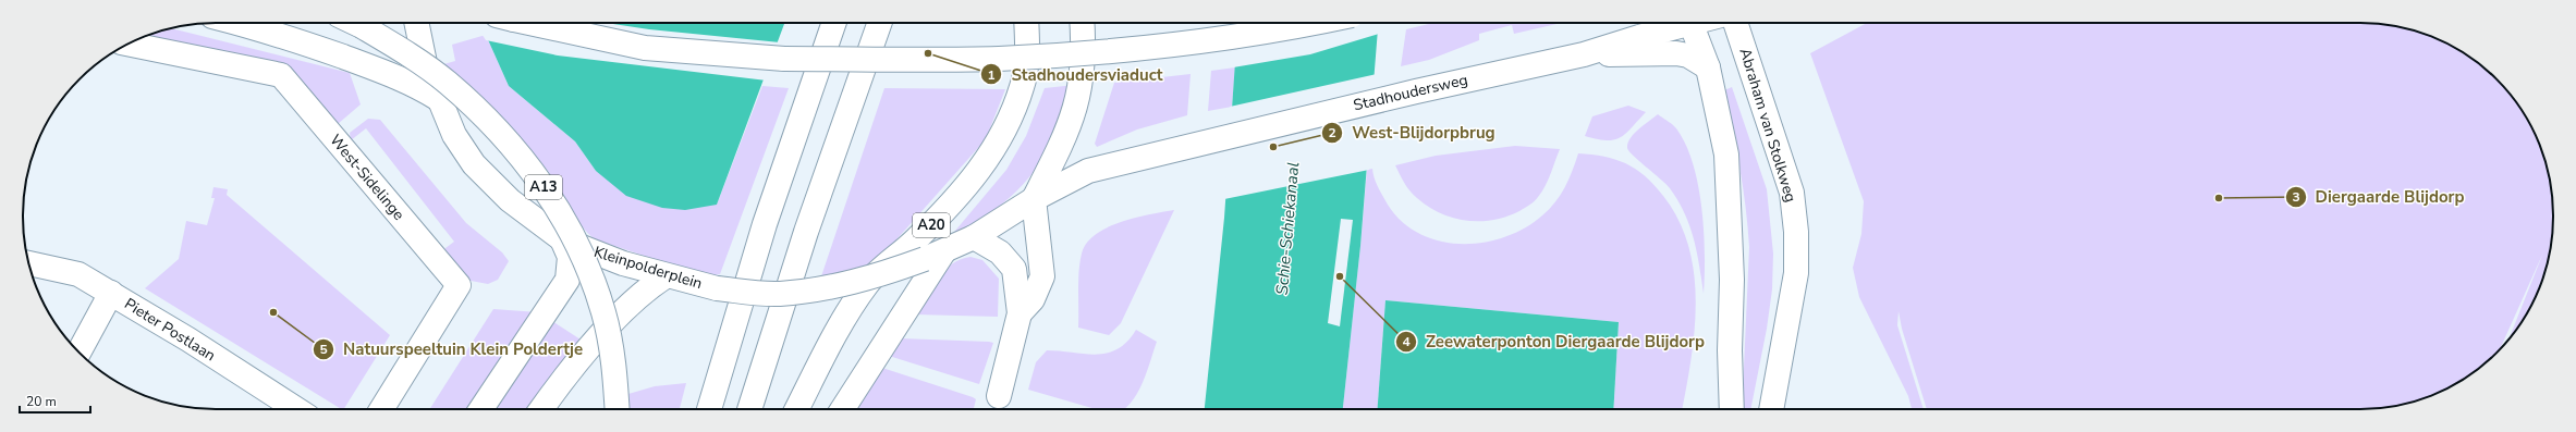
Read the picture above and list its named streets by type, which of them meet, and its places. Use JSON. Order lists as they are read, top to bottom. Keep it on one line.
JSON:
{"streets":{"main road":["Stadhoudersweg","Abraham van Stolkweg","West-Sidelinge","A13","A20","Kleinpolderplein","Pieter Postlaan"]},"crossings":[["Stadhoudersweg","Kleinpolderplein"],["A20","Kleinpolderplein"]],"water":["Schie-Schiekanaal"],"places":["Stadhoudersviaduct","West-Blijdorpbrug","Diergaarde Blijdorp","Zeewaterponton Diergaarde Blijdorp","Natuurspeeltuin Klein Poldertje"],"scale_bar":"20 m"}
